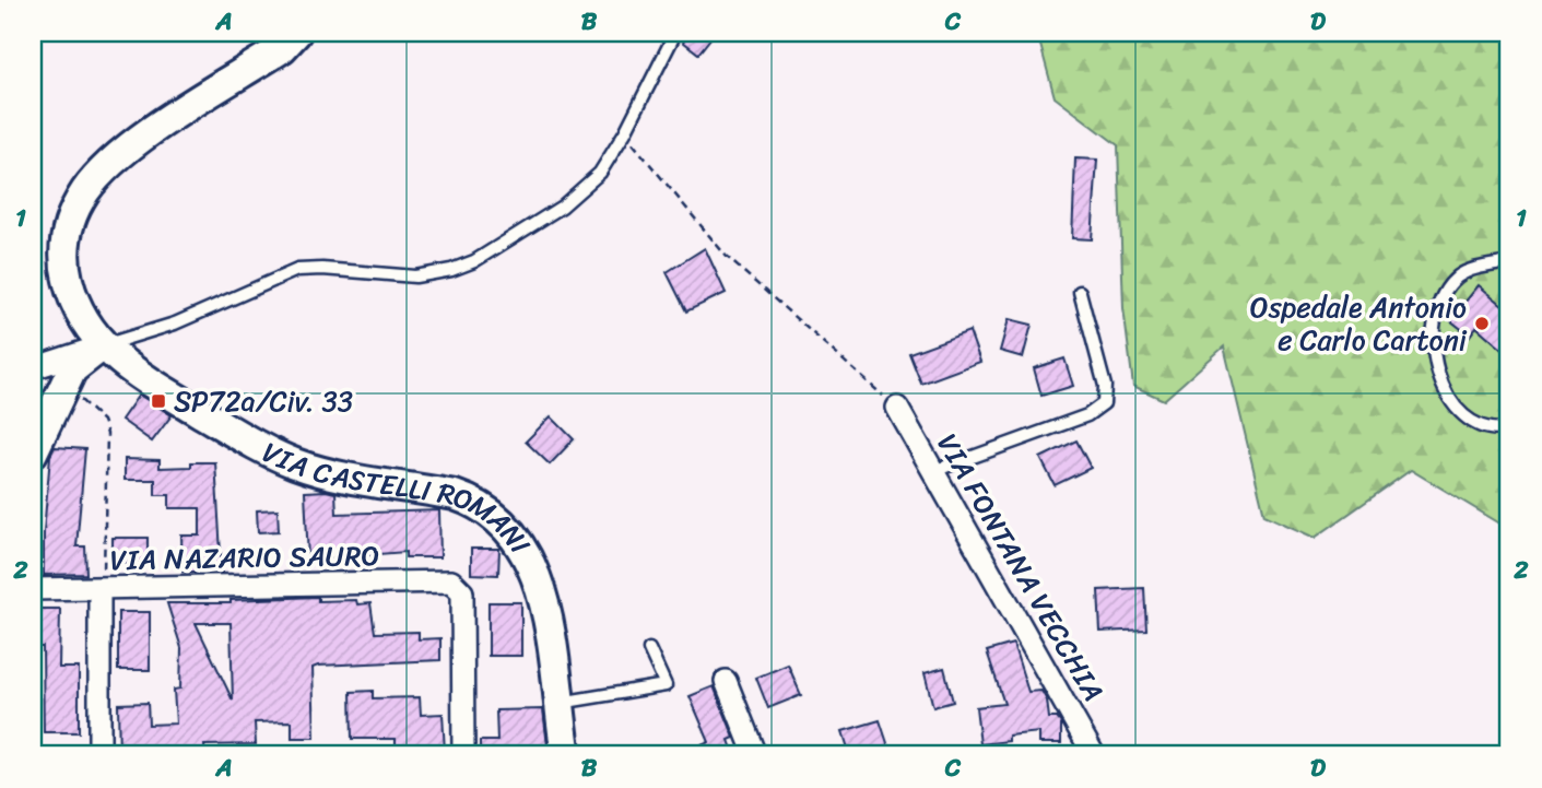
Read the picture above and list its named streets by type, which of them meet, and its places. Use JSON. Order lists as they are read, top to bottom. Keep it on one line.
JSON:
{"streets":{"street":["VIA CASTELLI ROMANI","VIA NAZARIO SAURO","VIA FONTANA VECCHIA"]},"places":{"other":["Ospedale Antonio e Carlo Cartoni"],"transit":["SP72a/Civ. 33"]},"grid":{"columns":["A","B","C","D"],"rows":["1","2"]}}
